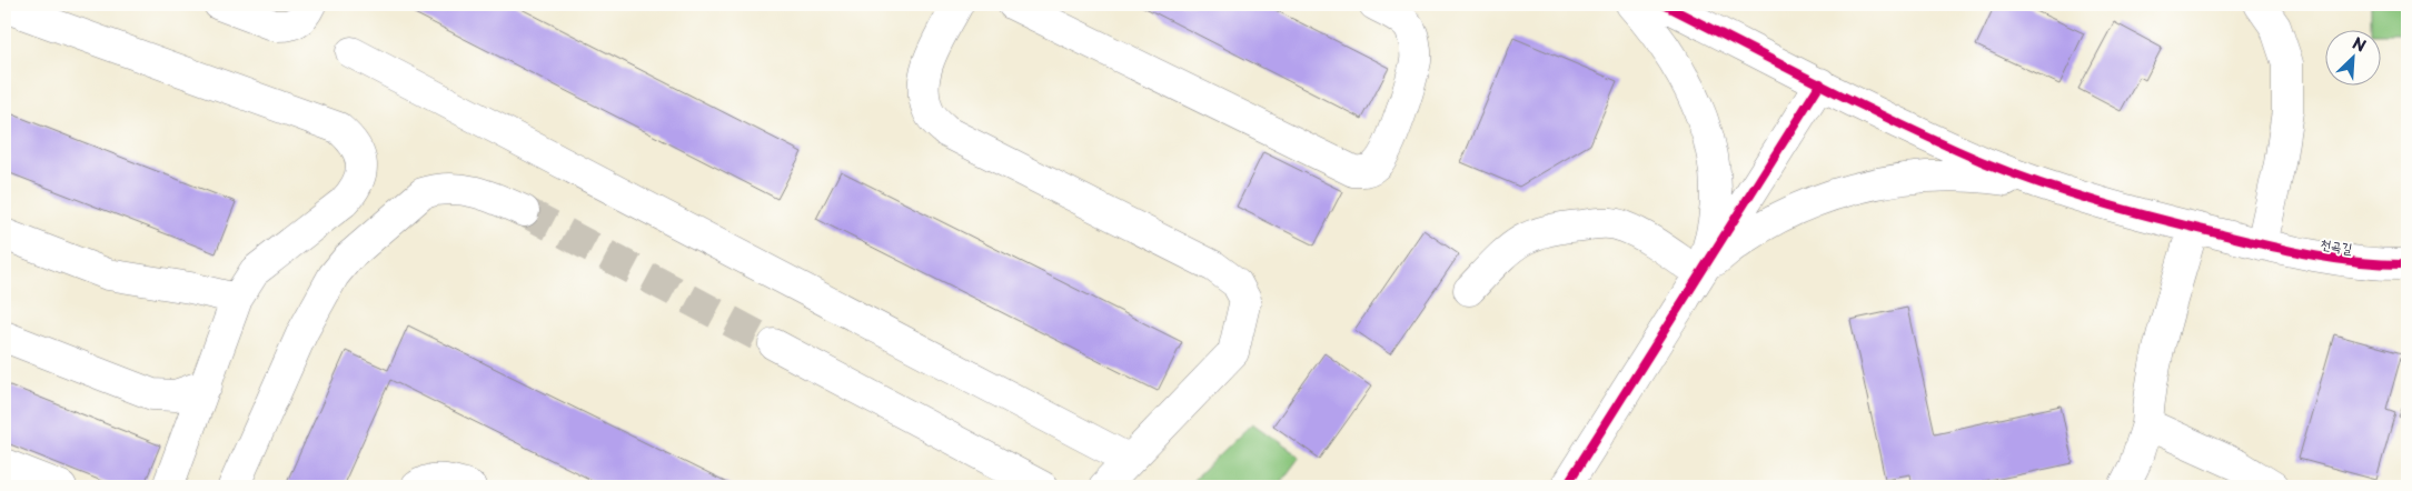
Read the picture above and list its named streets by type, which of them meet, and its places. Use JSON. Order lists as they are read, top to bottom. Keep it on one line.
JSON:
{"streets":{"street":["천곡길"]},"north":"top right"}
